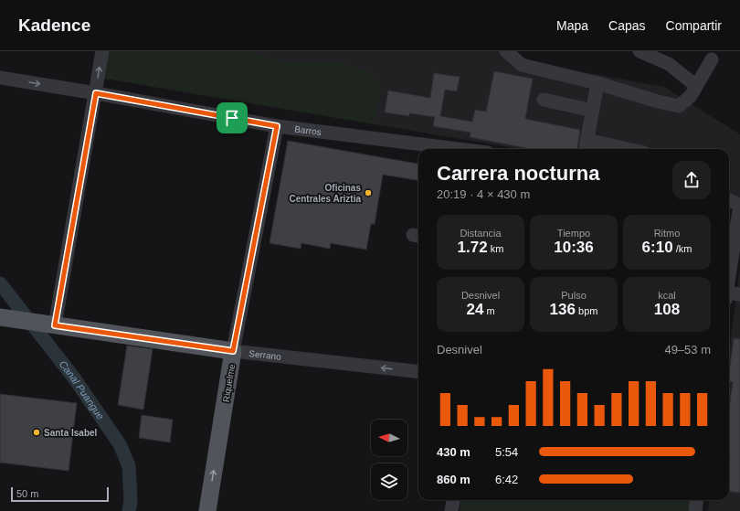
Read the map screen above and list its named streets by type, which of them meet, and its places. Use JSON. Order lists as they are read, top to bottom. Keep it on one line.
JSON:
{"streets":{"main road":["Serrano","Riquelme"],"street":["Barros"]},"crossings":[["Barros","Riquelme"],["Serrano","Riquelme"]],"one_way":["Serrano","Riquelme"],"water":["Canal Puangue"],"places":["Oficinas Centrales Ariztia","Santa Isabel"],"scale_bar":"50 m","north":"left","page":{"header":"Kadence","nav":["Mapa","Capas","Compartir"],"heading":["Carrera nocturna","20:19 · 4 × 430 m"],"stats":[["Distancia","1.72 km"],["Tiempo","10:36"],["Ritmo","6:10 /km"],["Desnivel","24 m"],["Pulso","136 bpm"],["kcal","108"]],"chart":["Desnivel","49–53 m"],"list":[{"name":"430 m","note":"5:54"},{"name":"860 m","note":"6:42"}],"scale":"50 m"}}
